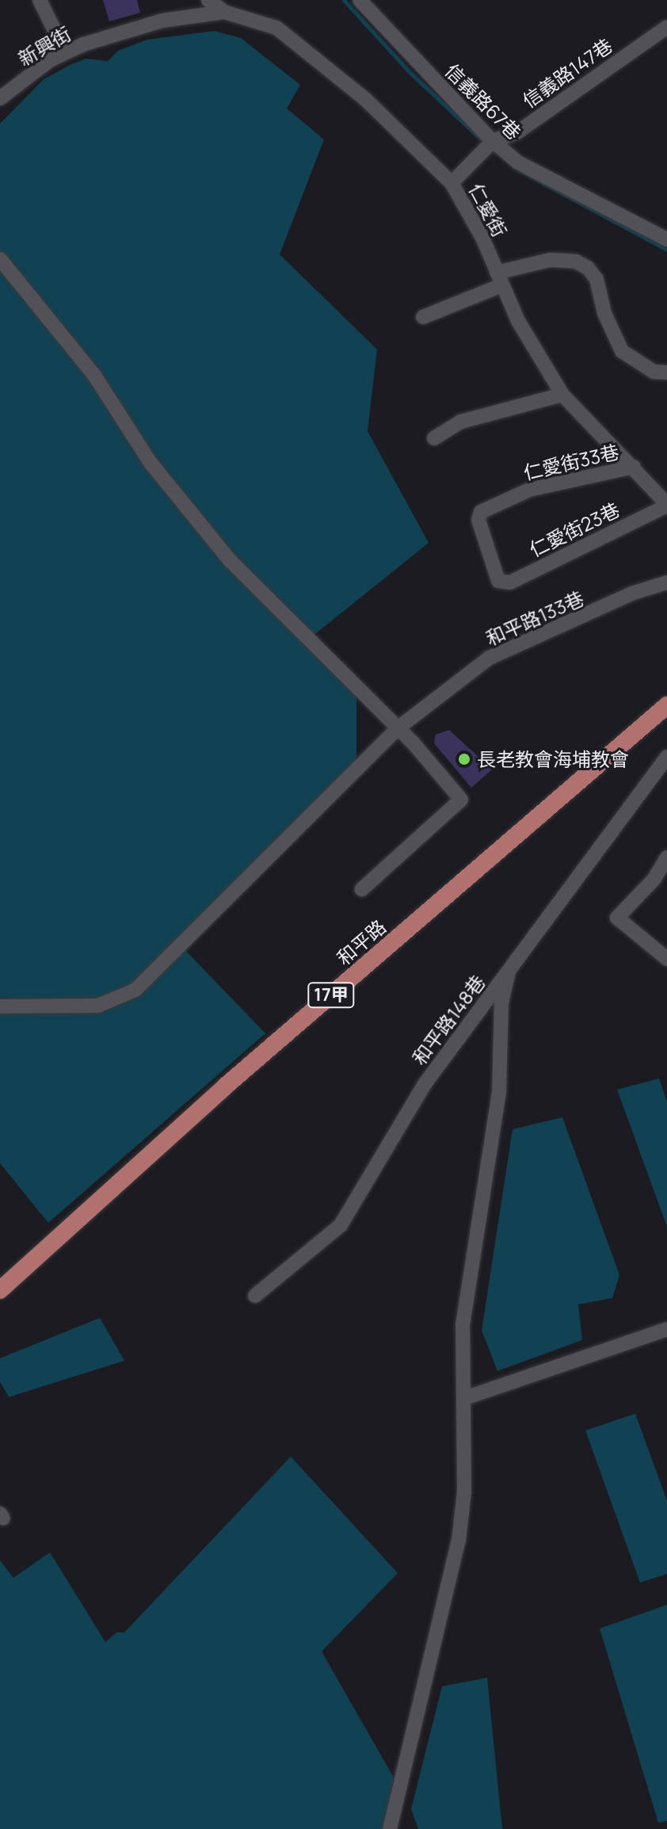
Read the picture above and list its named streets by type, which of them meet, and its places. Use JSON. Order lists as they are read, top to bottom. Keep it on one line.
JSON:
{"streets":{"main road":["和平路","17甲"],"street":["新興街","信義路147巷","信義路67巷","仁愛街","仁愛街33巷","仁愛街23巷","和平路133巷","和平路148巷"]},"crossings":[["新興街","仁愛街"],["信義路147巷","信義路67巷"],["仁愛街","仁愛街33巷"],["仁愛街","仁愛街23巷"],["仁愛街33巷","仁愛街23巷"]],"places":["長老教會海埔教會"]}
